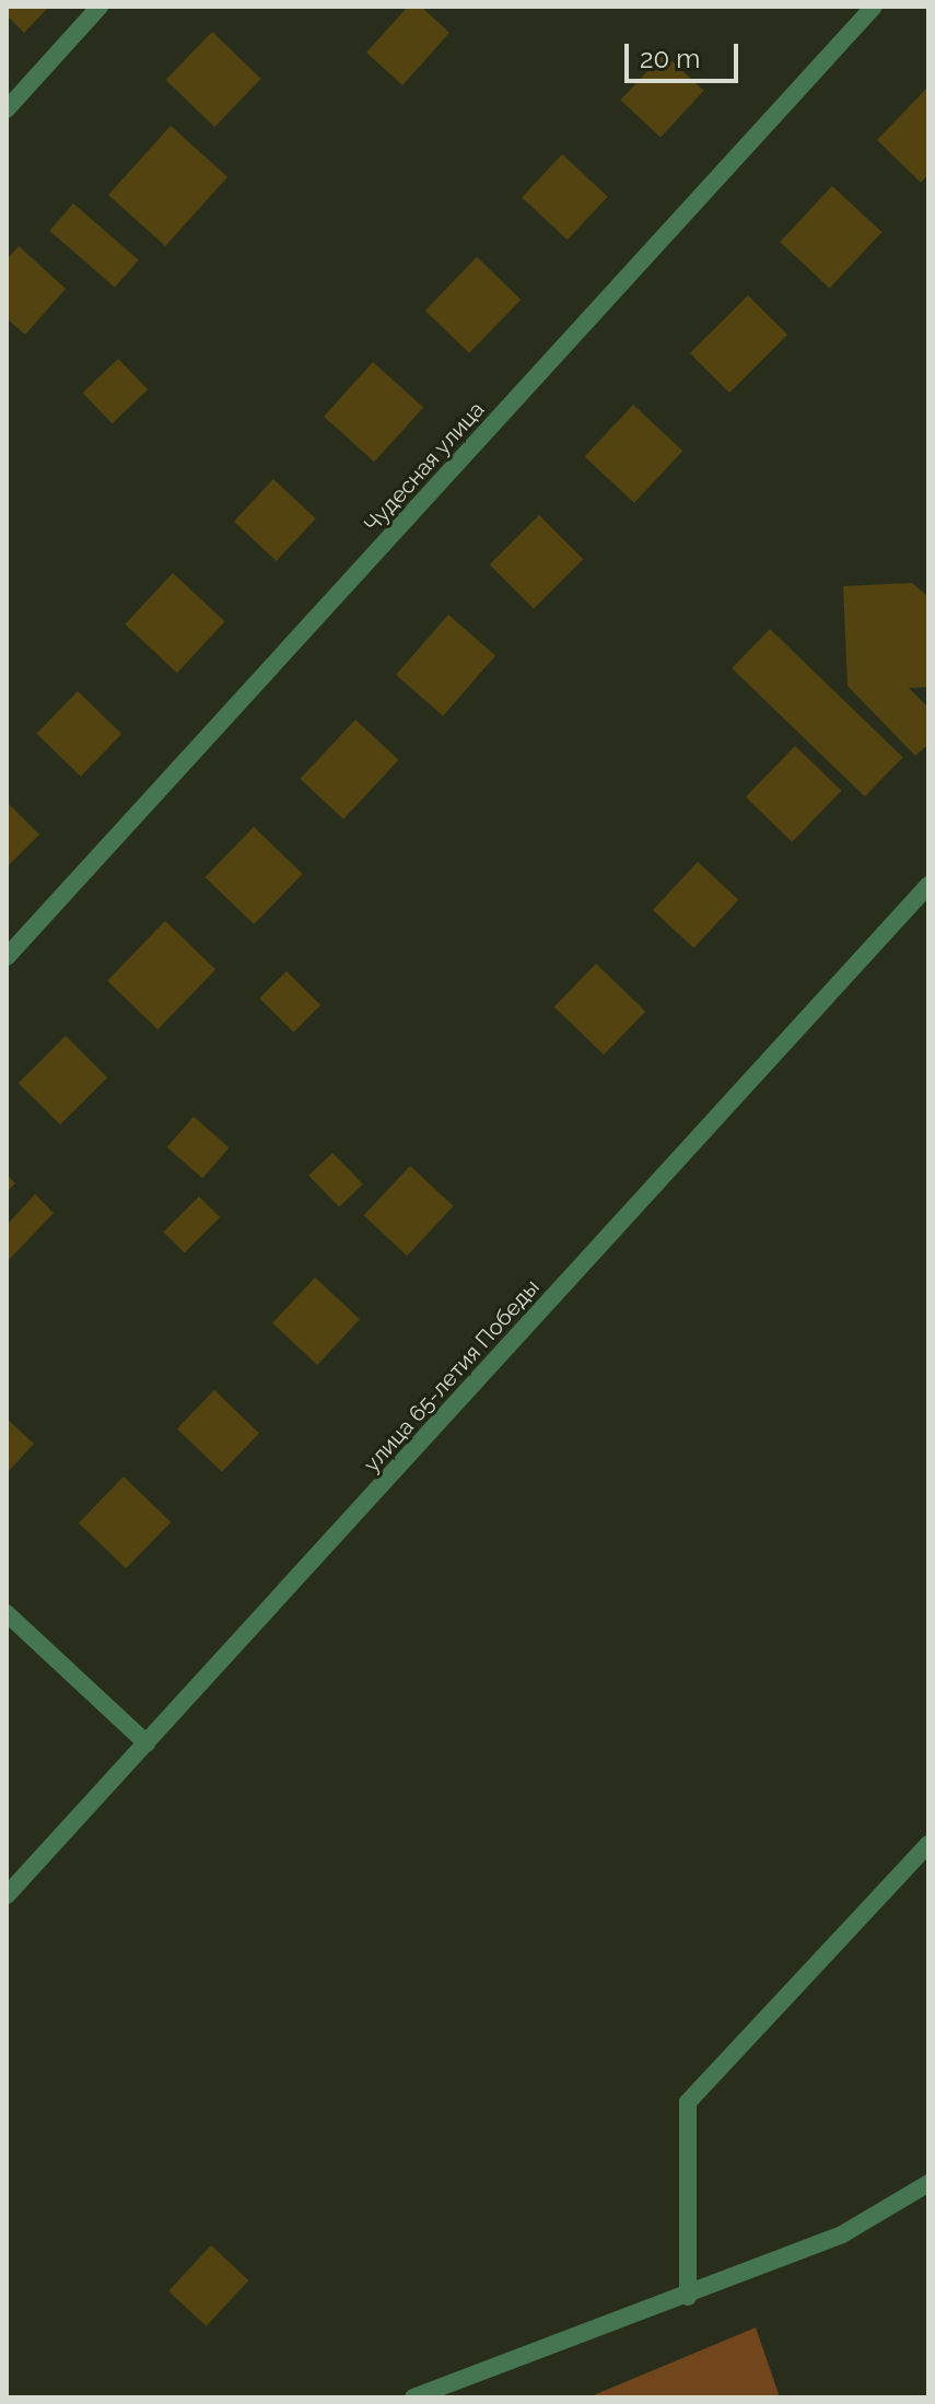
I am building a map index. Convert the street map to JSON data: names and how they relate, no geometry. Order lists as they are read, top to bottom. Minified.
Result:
{"streets":{"street":["Чудесная улица","улица 65-летия Победы"]},"scale_bar":"20 m"}
